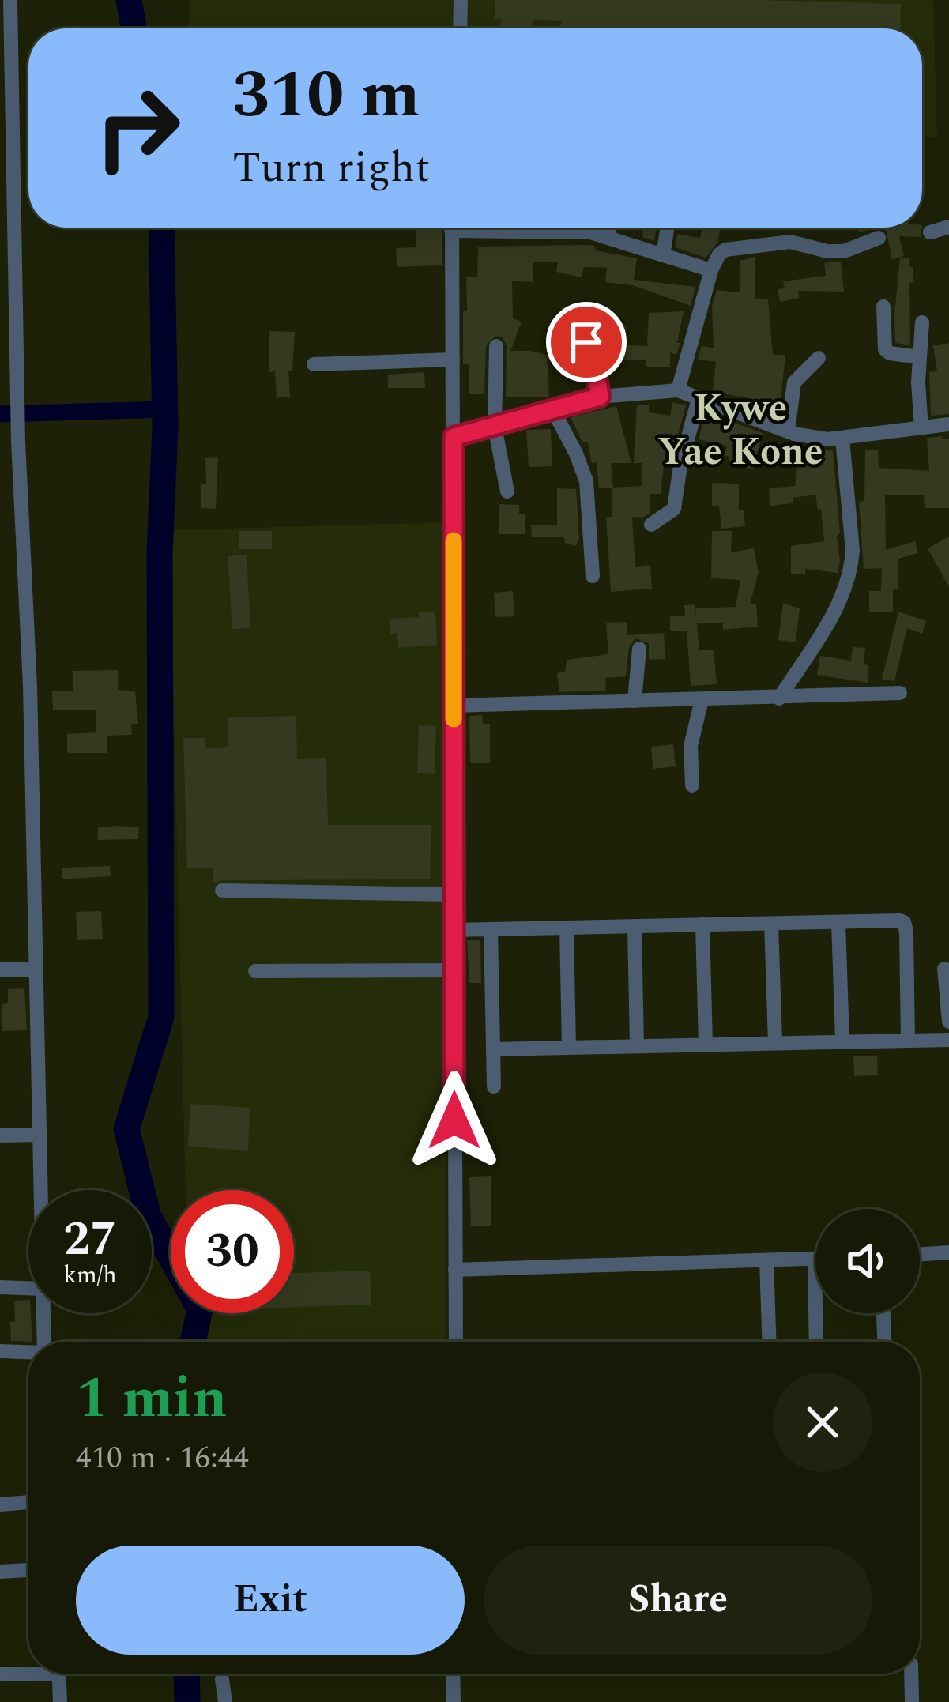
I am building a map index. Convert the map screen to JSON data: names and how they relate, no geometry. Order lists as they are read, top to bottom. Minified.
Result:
{"districts":["Kywe Yae Kone"],"page":{"turn":["310 m","Turn right"],"speed":"27 km/h","limit":"30","heading":["1 min","410 m · 16:44"],"buttons":["Exit","Share"]}}
